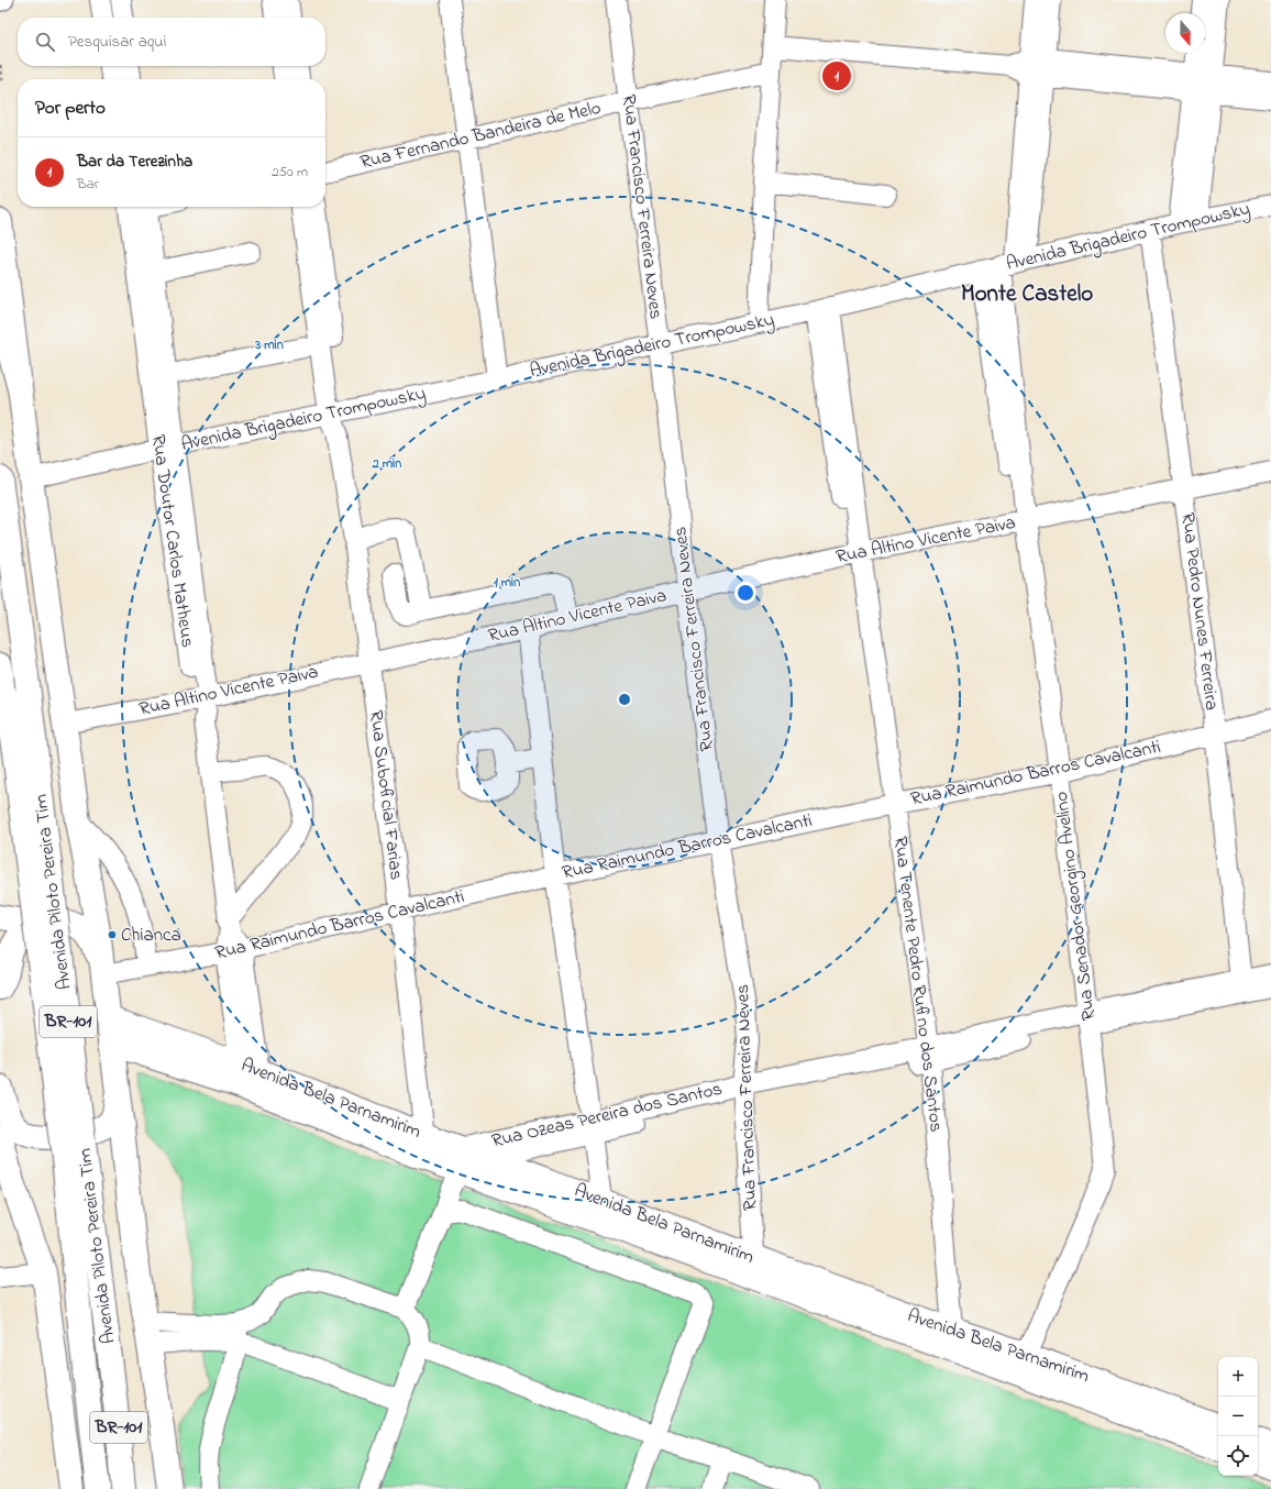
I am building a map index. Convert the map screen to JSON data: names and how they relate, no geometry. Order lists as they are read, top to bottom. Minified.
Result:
{"streets":{"main road":["Avenida Piloto Pereira Tim","BR-101","Avenida Bela Parnamirim"],"street":["Rua Fernando Bandeira de Melo","Rua Francisco Ferreira Neves","Avenida Brigadeiro Trompowsky","Rua Altino Vicente Paiva","Rua Doutor Carlos Matheus","Rua Pedro Nunes Ferreira","Rua Raimundo Barros Cavalcanti","Rua Suboficial Farias","Rua Senador Georgino Avelino","Rua Tenente Pedro Rufino dos Santos","Rua Ozeas Pereira dos Santos"]},"crossings":[["Rua Fernando Bandeira de Melo","Rua Francisco Ferreira Neves"],["Rua Francisco Ferreira Neves","Avenida Brigadeiro Trompowsky"],["Rua Francisco Ferreira Neves","Rua Altino Vicente Paiva"],["Rua Francisco Ferreira Neves","Rua Raimundo Barros Cavalcanti"],["Rua Francisco Ferreira Neves","Avenida Bela Parnamirim"],["Rua Francisco Ferreira Neves","Rua Ozeas Pereira dos Santos"],["Avenida Brigadeiro Trompowsky","Rua Doutor Carlos Matheus"],["Avenida Brigadeiro Trompowsky","Rua Pedro Nunes Ferreira"],["Avenida Brigadeiro Trompowsky","Rua Suboficial Farias"],["Avenida Brigadeiro Trompowsky","Rua Senador Georgino Avelino"],["Avenida Brigadeiro Trompowsky","Rua Tenente Pedro Rufino dos Santos"],["Rua Altino Vicente Paiva","Rua Doutor Carlos Matheus"],["Rua Altino Vicente Paiva","Rua Pedro Nunes Ferreira"],["Rua Altino Vicente Paiva","Rua Suboficial Farias"],["Rua Altino Vicente Paiva","Rua Senador Georgino Avelino"],["Rua Altino Vicente Paiva","Rua Tenente Pedro Rufino dos Santos"],["Rua Doutor Carlos Matheus","Rua Raimundo Barros Cavalcanti"],["Rua Doutor Carlos Matheus","Avenida Bela Parnamirim"],["Rua Pedro Nunes Ferreira","Rua Raimundo Barros Cavalcanti"],["Rua Pedro Nunes Ferreira","Rua Ozeas Pereira dos Santos"],["Rua Raimundo Barros Cavalcanti","Rua Suboficial Farias"],["Rua Raimundo Barros Cavalcanti","Rua Senador Georgino Avelino"],["Rua Raimundo Barros Cavalcanti","Rua Tenente Pedro Rufino dos Santos"],["Rua Suboficial Farias","Avenida Bela Parnamirim"],["Rua Senador Georgino Avelino","Avenida Bela Parnamirim"],["Rua Senador Georgino Avelino","Rua Ozeas Pereira dos Santos"],["Rua Tenente Pedro Rufino dos Santos","Avenida Bela Parnamirim"],["Rua Tenente Pedro Rufino dos Santos","Rua Ozeas Pereira dos Santos"],["Avenida Bela Parnamirim","Rua Ozeas Pereira dos Santos"]],"districts":["Monte Castelo"],"places":["Chianca"],"north":"bottom","page":{"search":"Pesquisar aqui","pins":"1","heading":"Por perto","list":[{"mark":"1","name":"Bar da Terezinha","note":"Bar","value":"250 m"}],"map_buttons":["+","−"]},"rings":["3 min","2 min","1 min"]}
